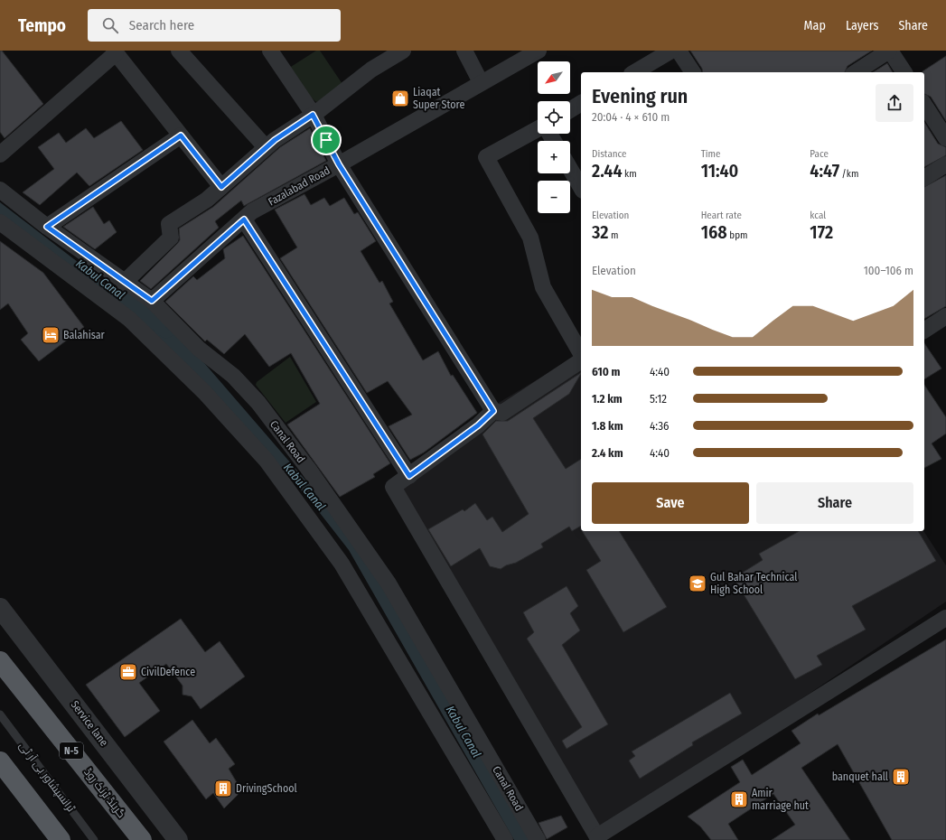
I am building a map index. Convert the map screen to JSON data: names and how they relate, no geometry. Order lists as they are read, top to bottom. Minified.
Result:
{"streets":{"highway":["N-5","گرینڈ ٹرنک روڈ"],"street":["Fazalabad Road","Canal Road","Service lane"],"lane":["ٹرانسپشاور بی آر ٹی"]},"crossings":[["Fazalabad Road","Canal Road"]],"water":["Kabul Canal"],"places":{"shop":["Liaqat Super Store"],"hotel":["Balahisar"],"school or university":["Gul Bahar Technical High School"],"office":["CivilDefence"],"building":["banquet hall","DrivingSchool","Amir marriage hut"]},"north":"bottom left","page":{"header":"Tempo","search":"Search here","nav":["Map","Layers","Share"],"map_buttons":["+","−"],"heading":["Evening run","20:04 · 4 × 610 m"],"stats":[["Distance","2.44 km"],["Time","11:40"],["Pace","4:47 /km"],["Elevation","32 m"],["Heart rate","168 bpm"],["kcal","172"]],"chart":["Elevation","100–106 m"],"list":[{"name":"610 m","note":"4:40"},{"name":"1.2 km","note":"5:12"},{"name":"1.8 km","note":"4:36"},{"name":"2.4 km","note":"4:40"}],"buttons":["Save","Share"]}}
